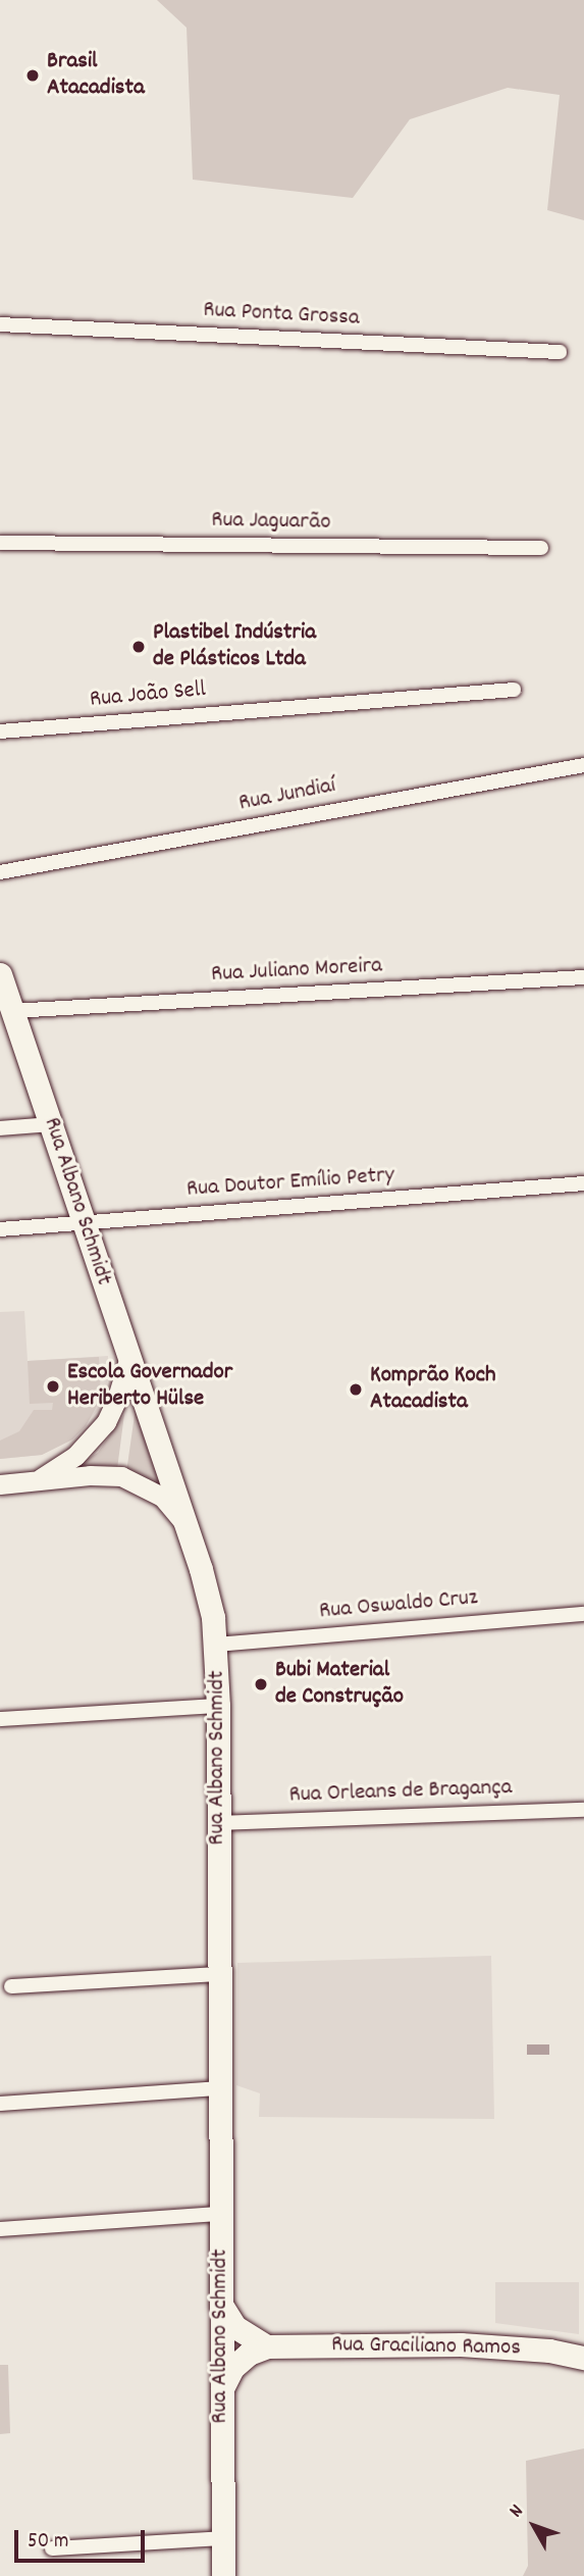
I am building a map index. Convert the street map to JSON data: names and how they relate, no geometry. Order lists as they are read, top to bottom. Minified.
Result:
{"streets":{"main road":["Rua Albano Schmidt","Rua Graciliano Ramos"],"street":["Rua Ponta Grossa","Rua Jaguarão","Rua João Sell","Rua Jundiaí","Rua Juliano Moreira","Rua Doutor Emílio Petry","Rua Oswaldo Cruz","Rua Orleans de Bragança"]},"crossings":[["Rua Juliano Moreira","Rua Albano Schmidt"],["Rua Doutor Emílio Petry","Rua Albano Schmidt"],["Rua Albano Schmidt","Rua Oswaldo Cruz"],["Rua Albano Schmidt","Rua Orleans de Bragança"],["Rua Albano Schmidt","Rua Graciliano Ramos"]],"places":["Brasil Atacadista","Plastibel Indústria de Plásticos Ltda","Escola Governador Heriberto Hülse","Komprão Koch Atacadista","Bubi Material de Construção"],"scale_bar":"50 m","north":"top left"}
